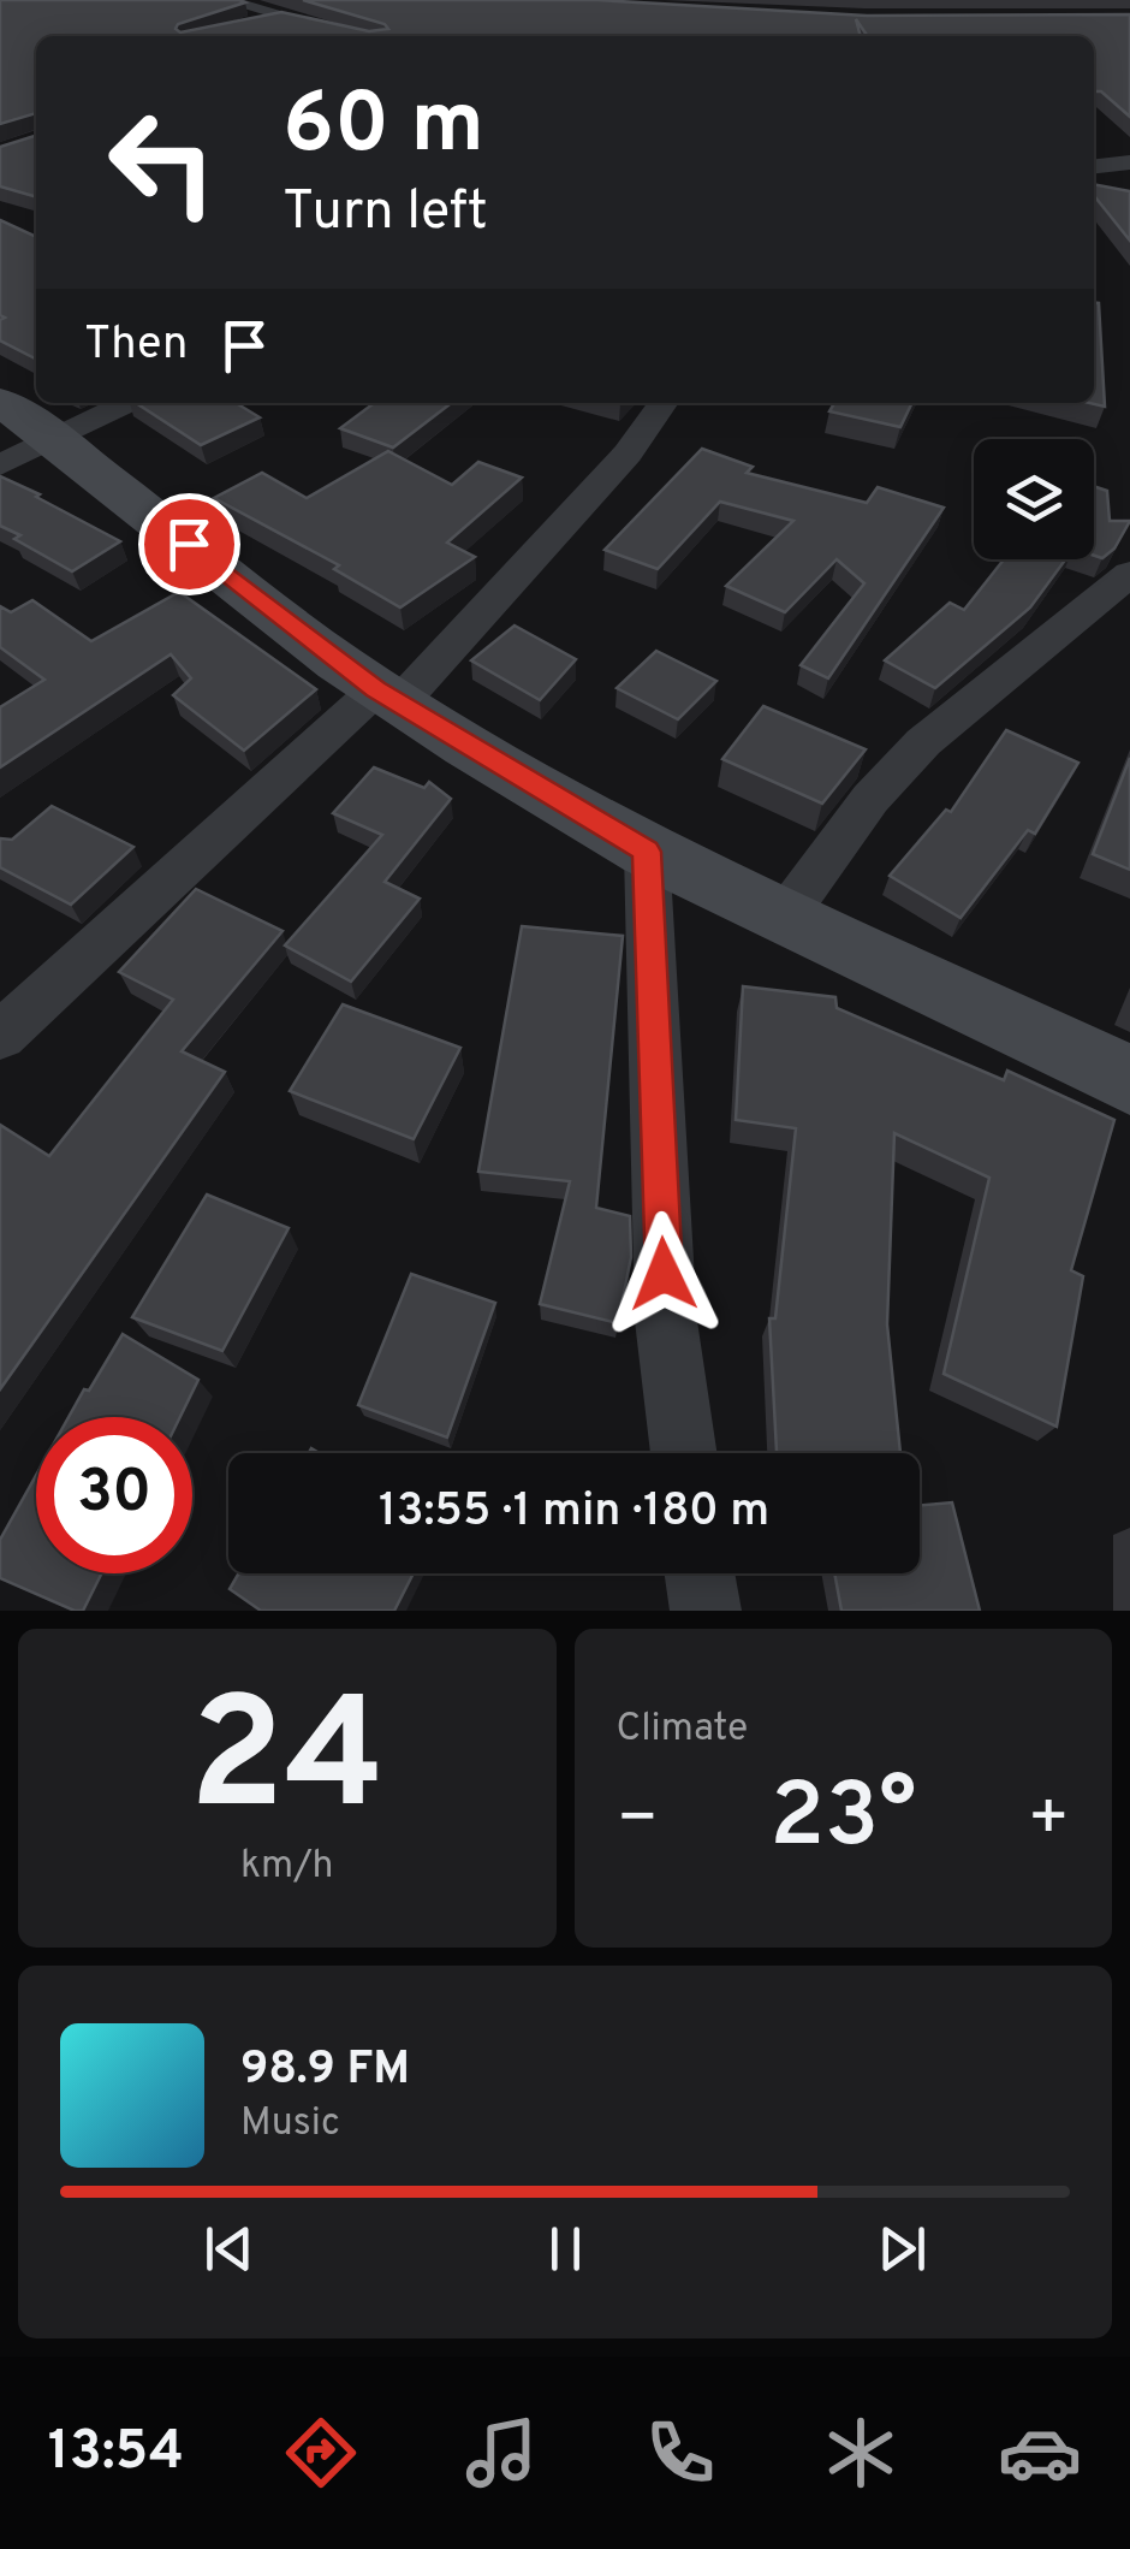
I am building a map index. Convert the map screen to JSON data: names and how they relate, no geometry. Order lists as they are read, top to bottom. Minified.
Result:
{"page":{"turn":["60 m","Turn left"],"then":"Then","limit":"30","trip":"13:55 · 1 min · 180 m","tile":[["24","km/h"],"Climate"],"heat":["−","23°","+"],"song":["98.9 FM","Music"],"tabs":"13:54"}}
